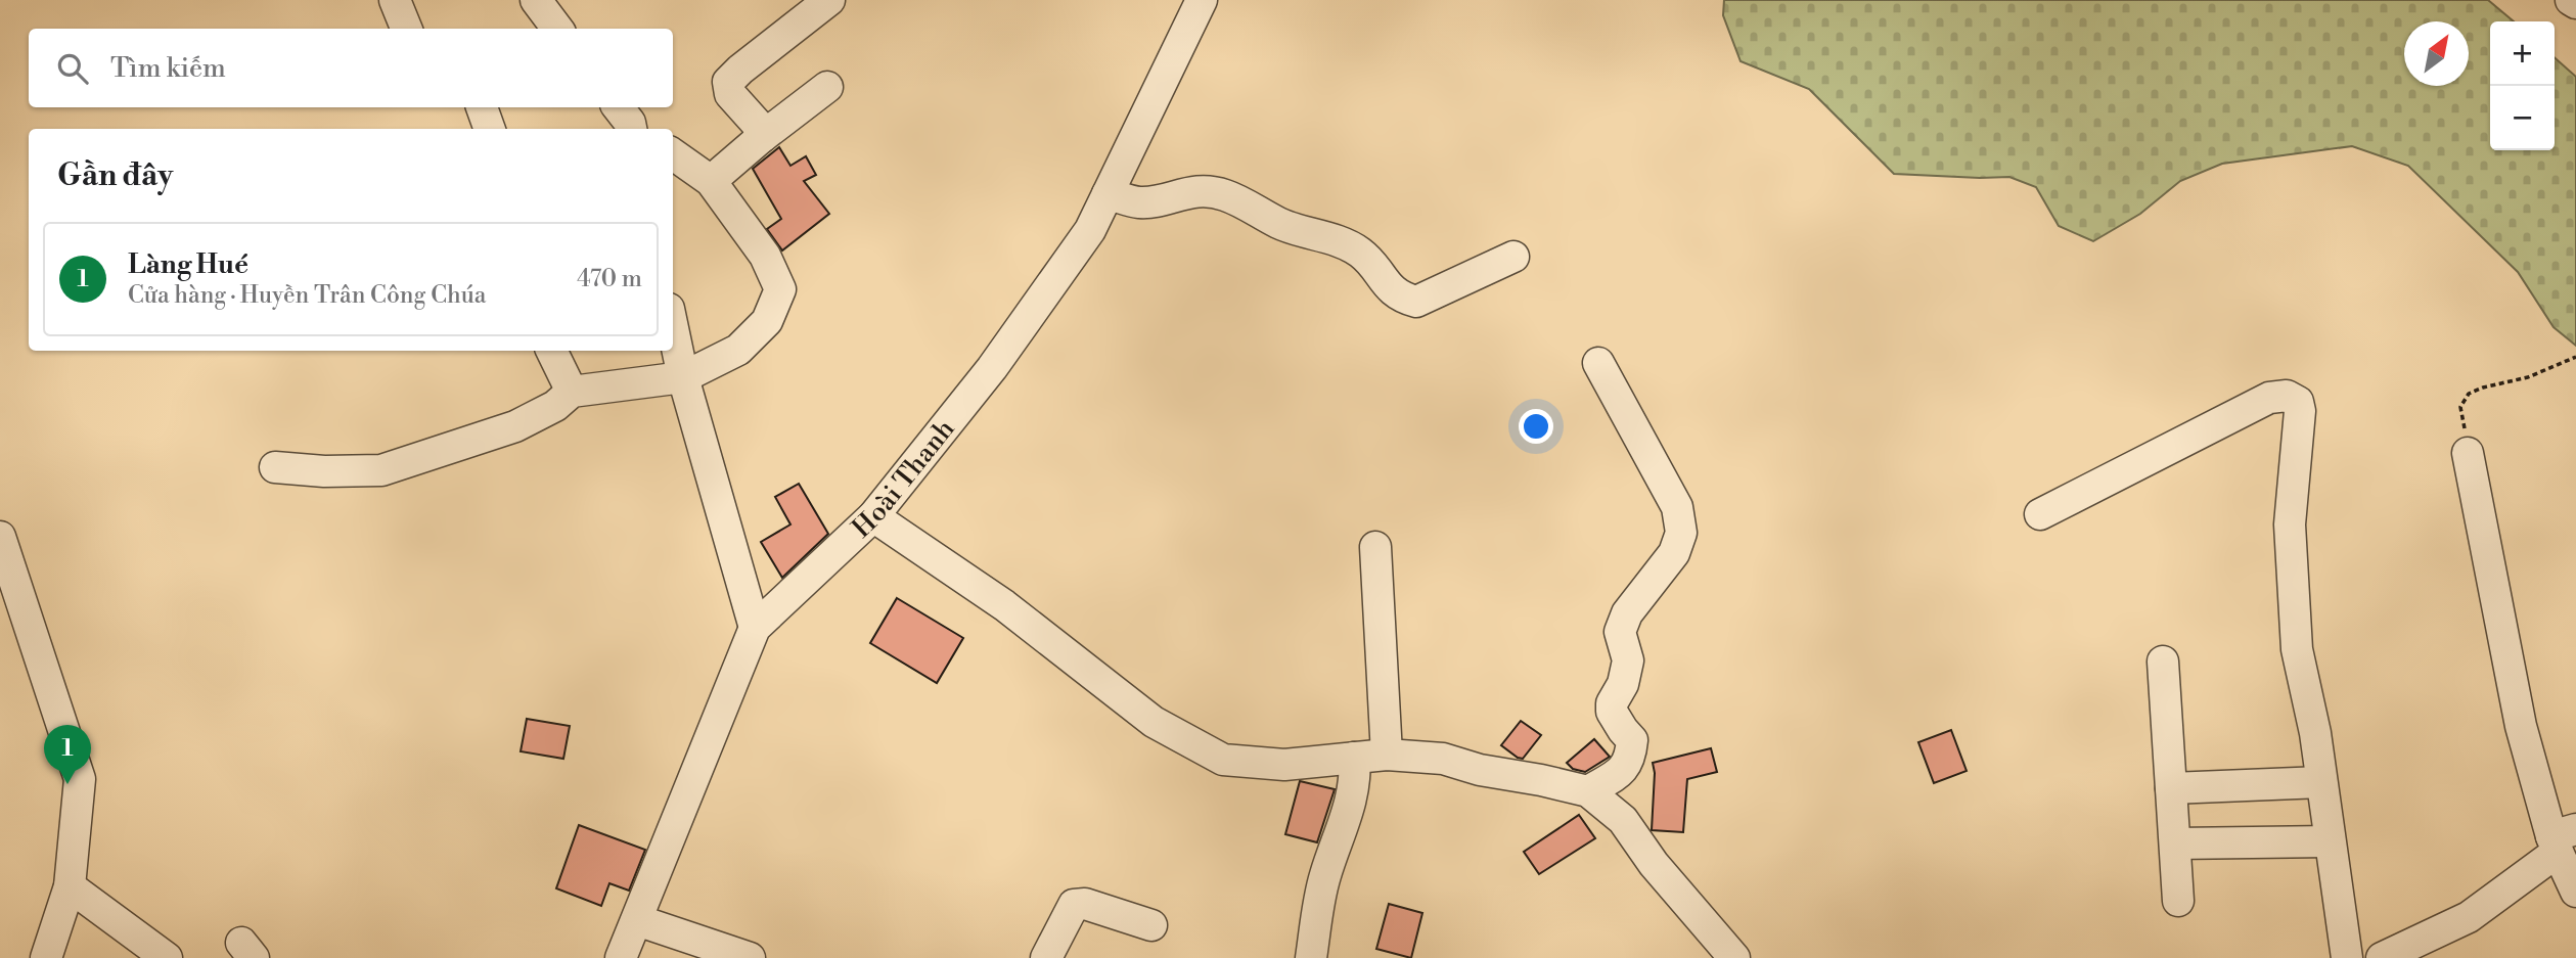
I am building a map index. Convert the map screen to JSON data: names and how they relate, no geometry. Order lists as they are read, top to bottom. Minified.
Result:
{"streets":{"street":["Hoài Thanh"]},"north":"top right","page":{"map_buttons":["+","−"],"search":"Tìm kiếm","heading":"Gần đây","list":[{"mark":"1","name":"Làng Hué","note":"Cửa hàng · Huyền Trân Công Chúa","value":"470 m"}],"pins":"1"}}
